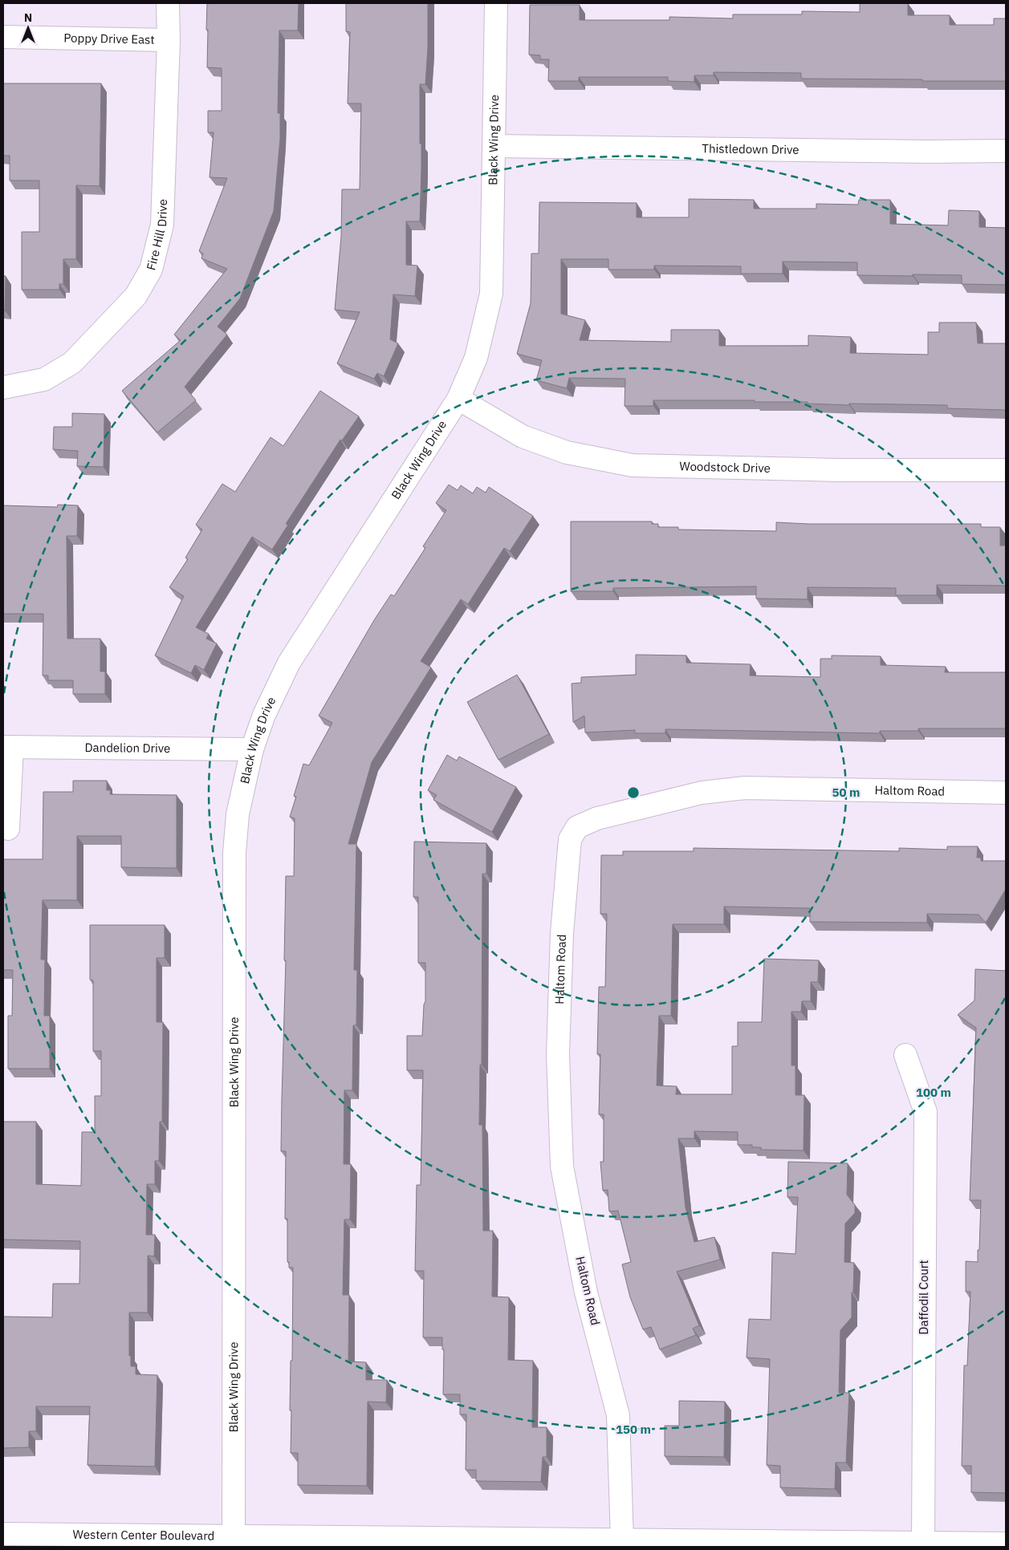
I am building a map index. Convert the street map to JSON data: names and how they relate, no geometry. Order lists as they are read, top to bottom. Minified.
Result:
{"streets":{"street":["Poppy Drive East","Black Wing Drive","Thistledown Drive","Fire Hill Drive","Woodstock Drive","Dandelion Drive","Haltom Road","Daffodil Court","Western Center Boulevard"]},"crossings":[["Poppy Drive East","Fire Hill Drive"],["Black Wing Drive","Thistledown Drive"],["Black Wing Drive","Woodstock Drive"],["Black Wing Drive","Dandelion Drive"],["Black Wing Drive","Western Center Boulevard"],["Haltom Road","Western Center Boulevard"],["Daffodil Court","Western Center Boulevard"]],"north":"top","rings":["50 m","100 m","150 m"]}
